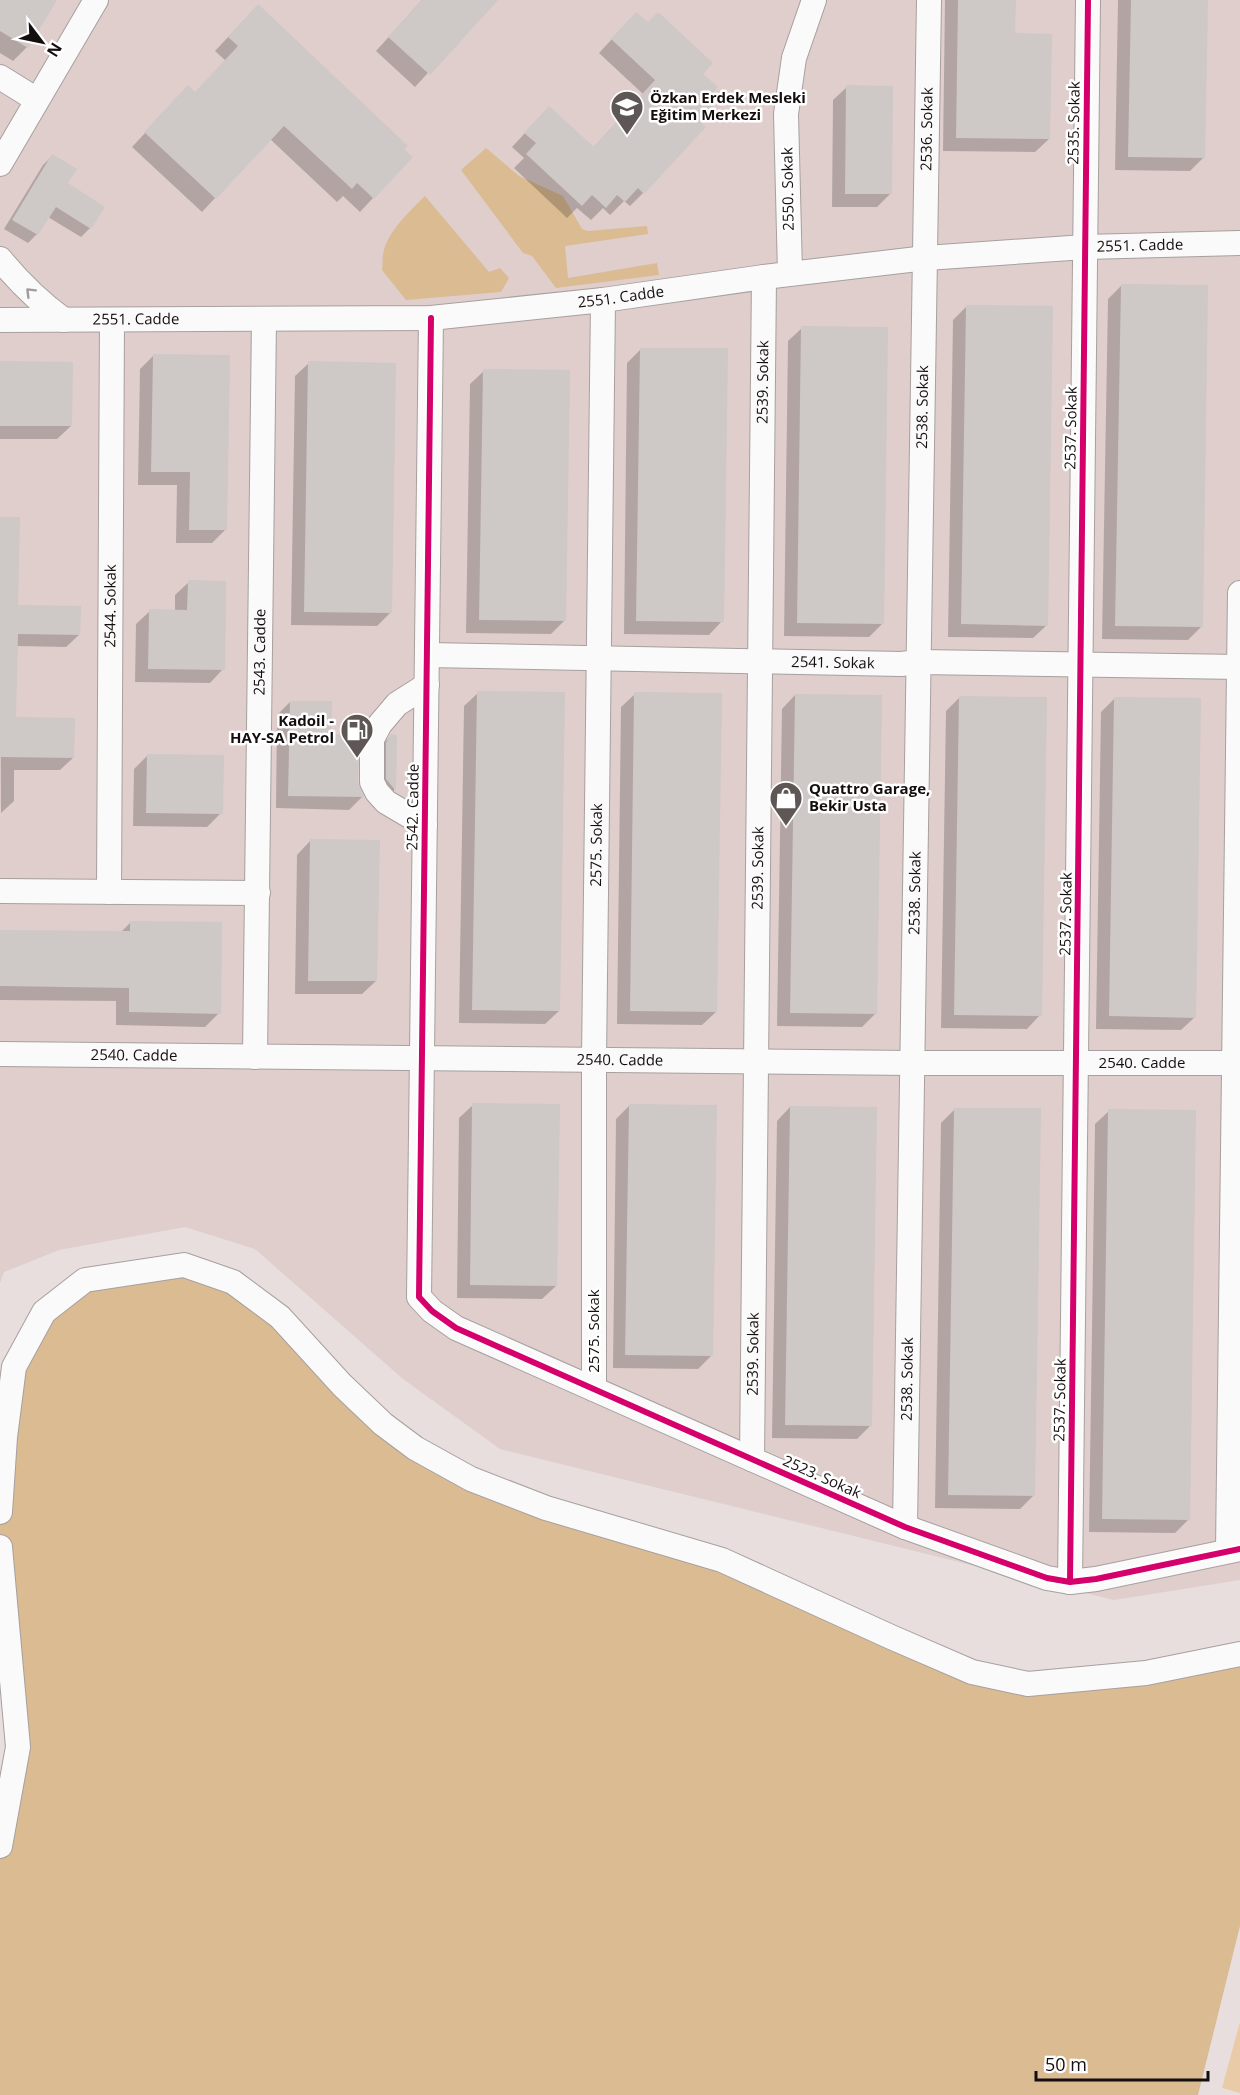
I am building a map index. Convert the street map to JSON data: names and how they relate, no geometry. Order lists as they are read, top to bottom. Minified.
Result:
{"streets":{"street":["2535. Sokak","2536. Sokak","2550. Sokak","2551. Cadde","2539. Sokak","2538. Sokak","2537. Sokak","2544. Sokak","2543. Cadde","2541. Sokak","2542. Cadde","2575. Sokak","2540. Cadde","2523. Sokak"]},"crossings":[["2535. Sokak","2551. Cadde"],["2535. Sokak","2537. Sokak"],["2536. Sokak","2551. Cadde"],["2536. Sokak","2538. Sokak"],["2550. Sokak","2551. Cadde"],["2551. Cadde","2539. Sokak"],["2551. Cadde","2538. Sokak"],["2551. Cadde","2537. Sokak"],["2551. Cadde","2544. Sokak"],["2551. Cadde","2543. Cadde"],["2551. Cadde","2542. Cadde"],["2551. Cadde","2575. Sokak"],["2539. Sokak","2541. Sokak"],["2539. Sokak","2540. Cadde"],["2539. Sokak","2523. Sokak"],["2538. Sokak","2541. Sokak"],["2538. Sokak","2540. Cadde"],["2538. Sokak","2523. Sokak"],["2537. Sokak","2541. Sokak"],["2537. Sokak","2540. Cadde"],["2537. Sokak","2523. Sokak"],["2543. Cadde","2540. Cadde"],["2541. Sokak","2542. Cadde"],["2541. Sokak","2575. Sokak"],["2542. Cadde","2540. Cadde"],["2542. Cadde","2523. Sokak"],["2575. Sokak","2540. Cadde"],["2575. Sokak","2523. Sokak"]],"places":{"school or university":["Özkan Erdek Mesleki Eğitim Merkezi"],"fuel station":["Kadoil - HAY-SA Petrol"],"shop":["Quattro Garage, Bekir Usta"]},"scale_bar":"50 m","north":"bottom right"}
